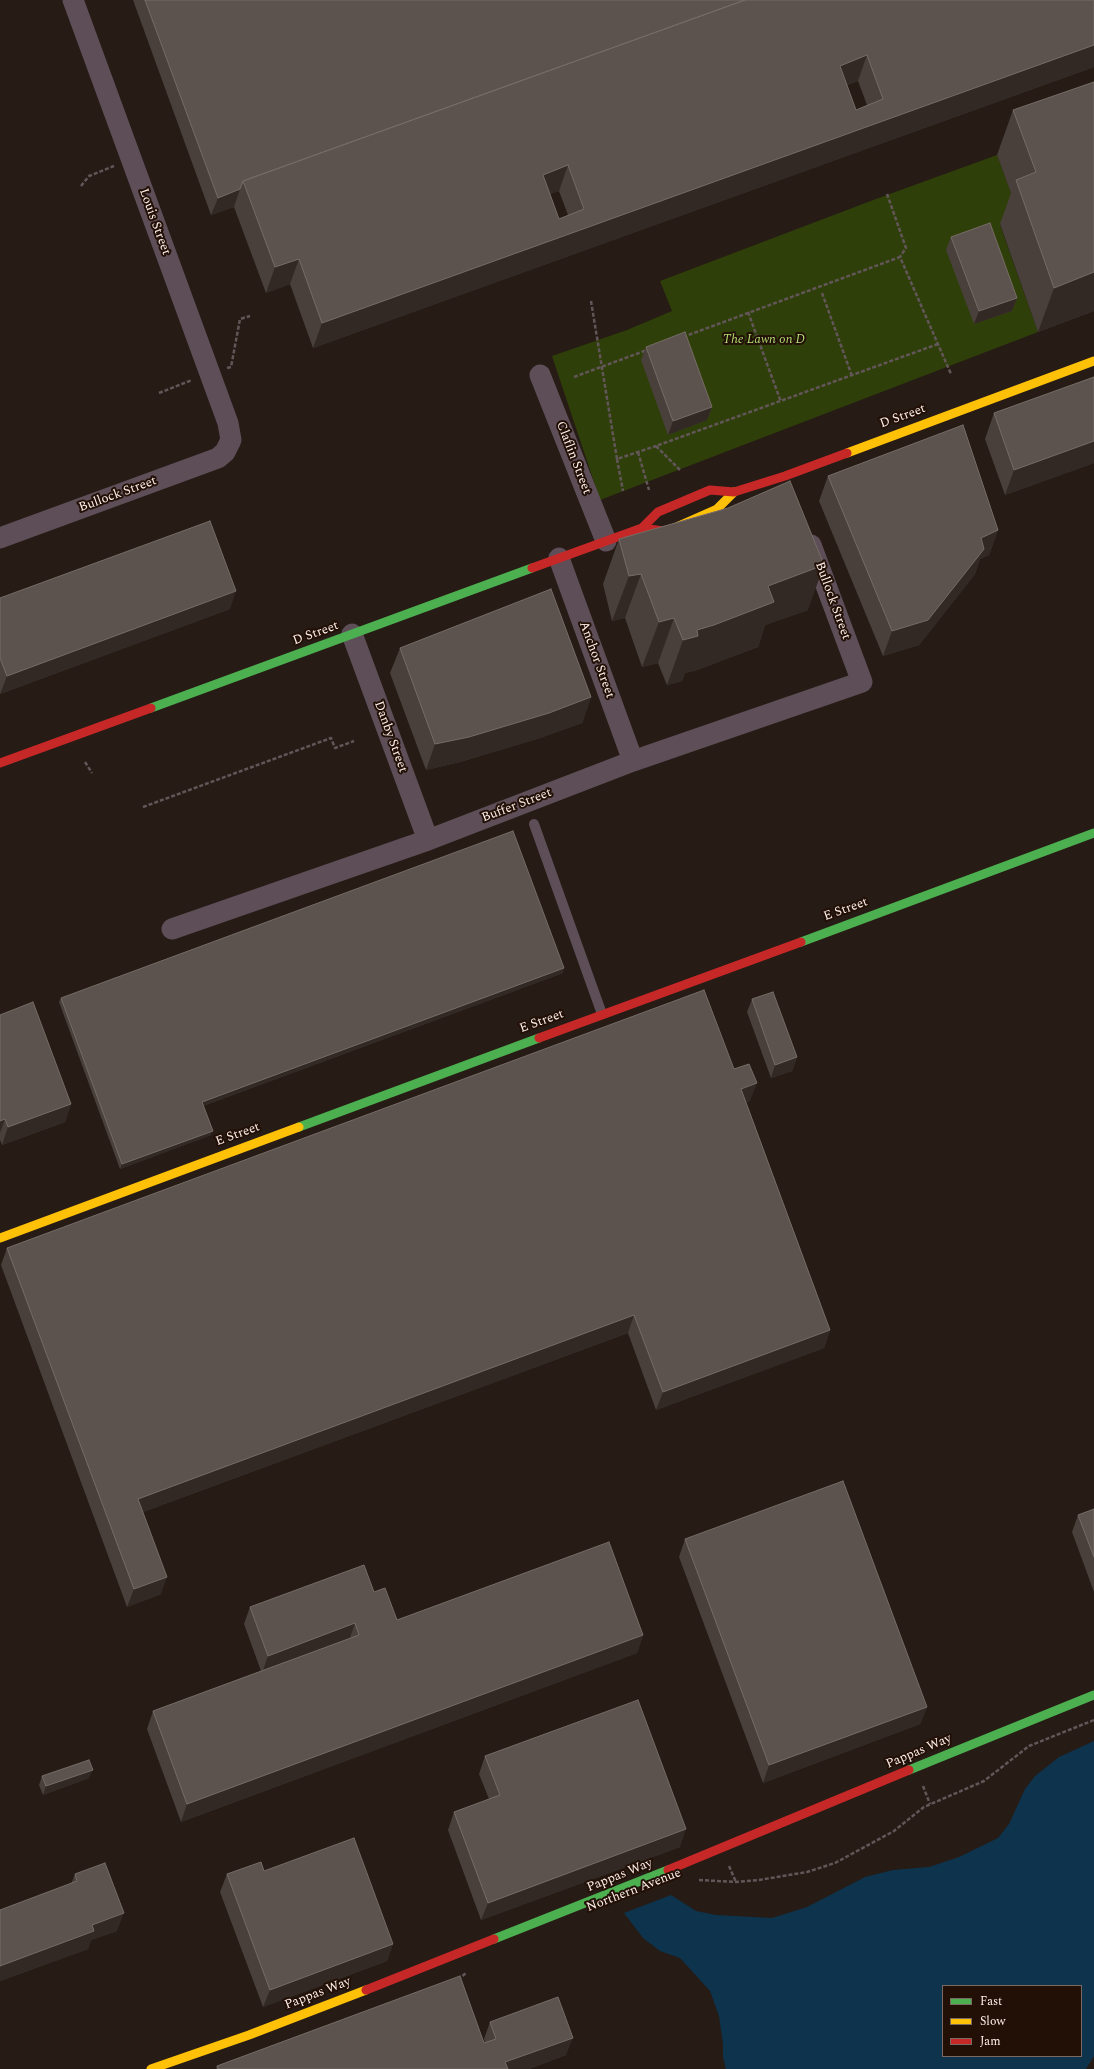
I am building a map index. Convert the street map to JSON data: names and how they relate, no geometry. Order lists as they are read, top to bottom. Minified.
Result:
{"streets":{"street":["Louis Street","D Street","Claflin Street","Bullock Street","Anchor Street","Danby Street","Buffer Street","E Street","Pappas Way"],"path":["Northern Avenue"]},"crossings":[["Louis Street","Bullock Street"],["D Street","Claflin Street"],["D Street","Anchor Street"],["D Street","Danby Street"],["Bullock Street","Buffer Street"],["Anchor Street","Buffer Street"],["Danby Street","Buffer Street"]],"parks":["The Lawn on D"],"legend":["Fast","Slow","Jam"]}
